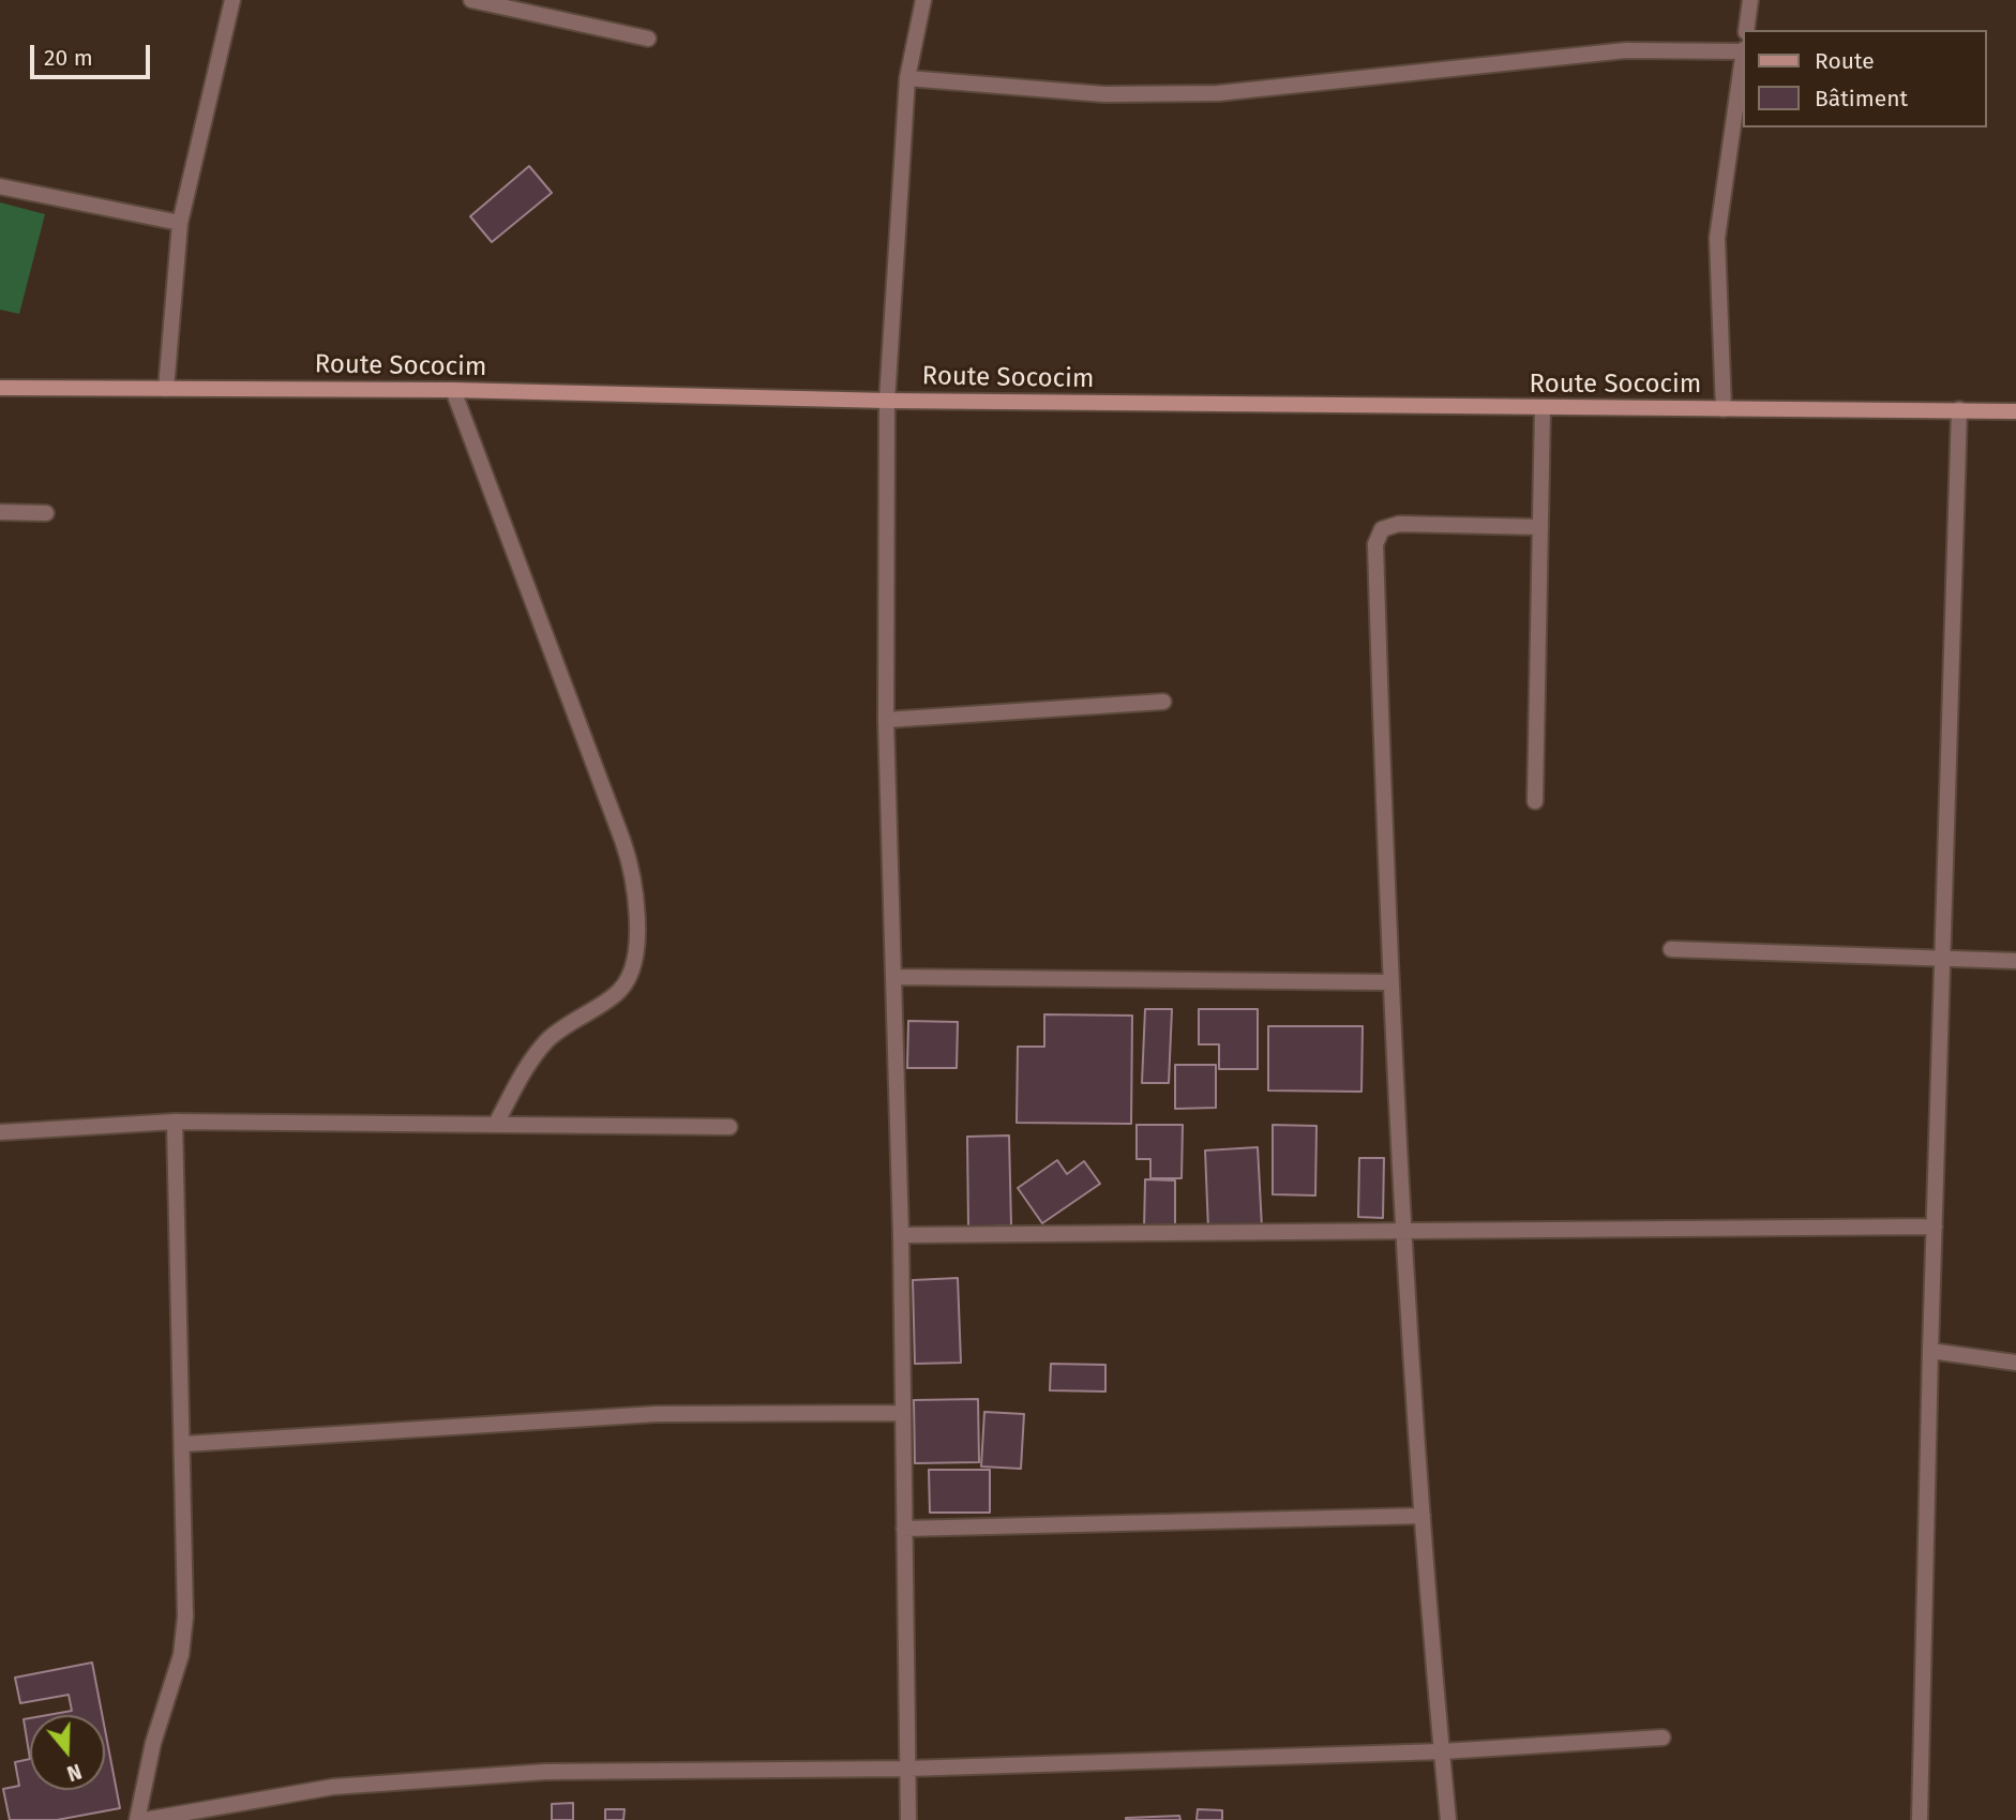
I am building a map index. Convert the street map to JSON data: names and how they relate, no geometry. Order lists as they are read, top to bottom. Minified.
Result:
{"streets":{"street":["Route Sococim"]},"legend":["Route","Bâtiment"],"scale_bar":"20 m","north":"bottom"}
